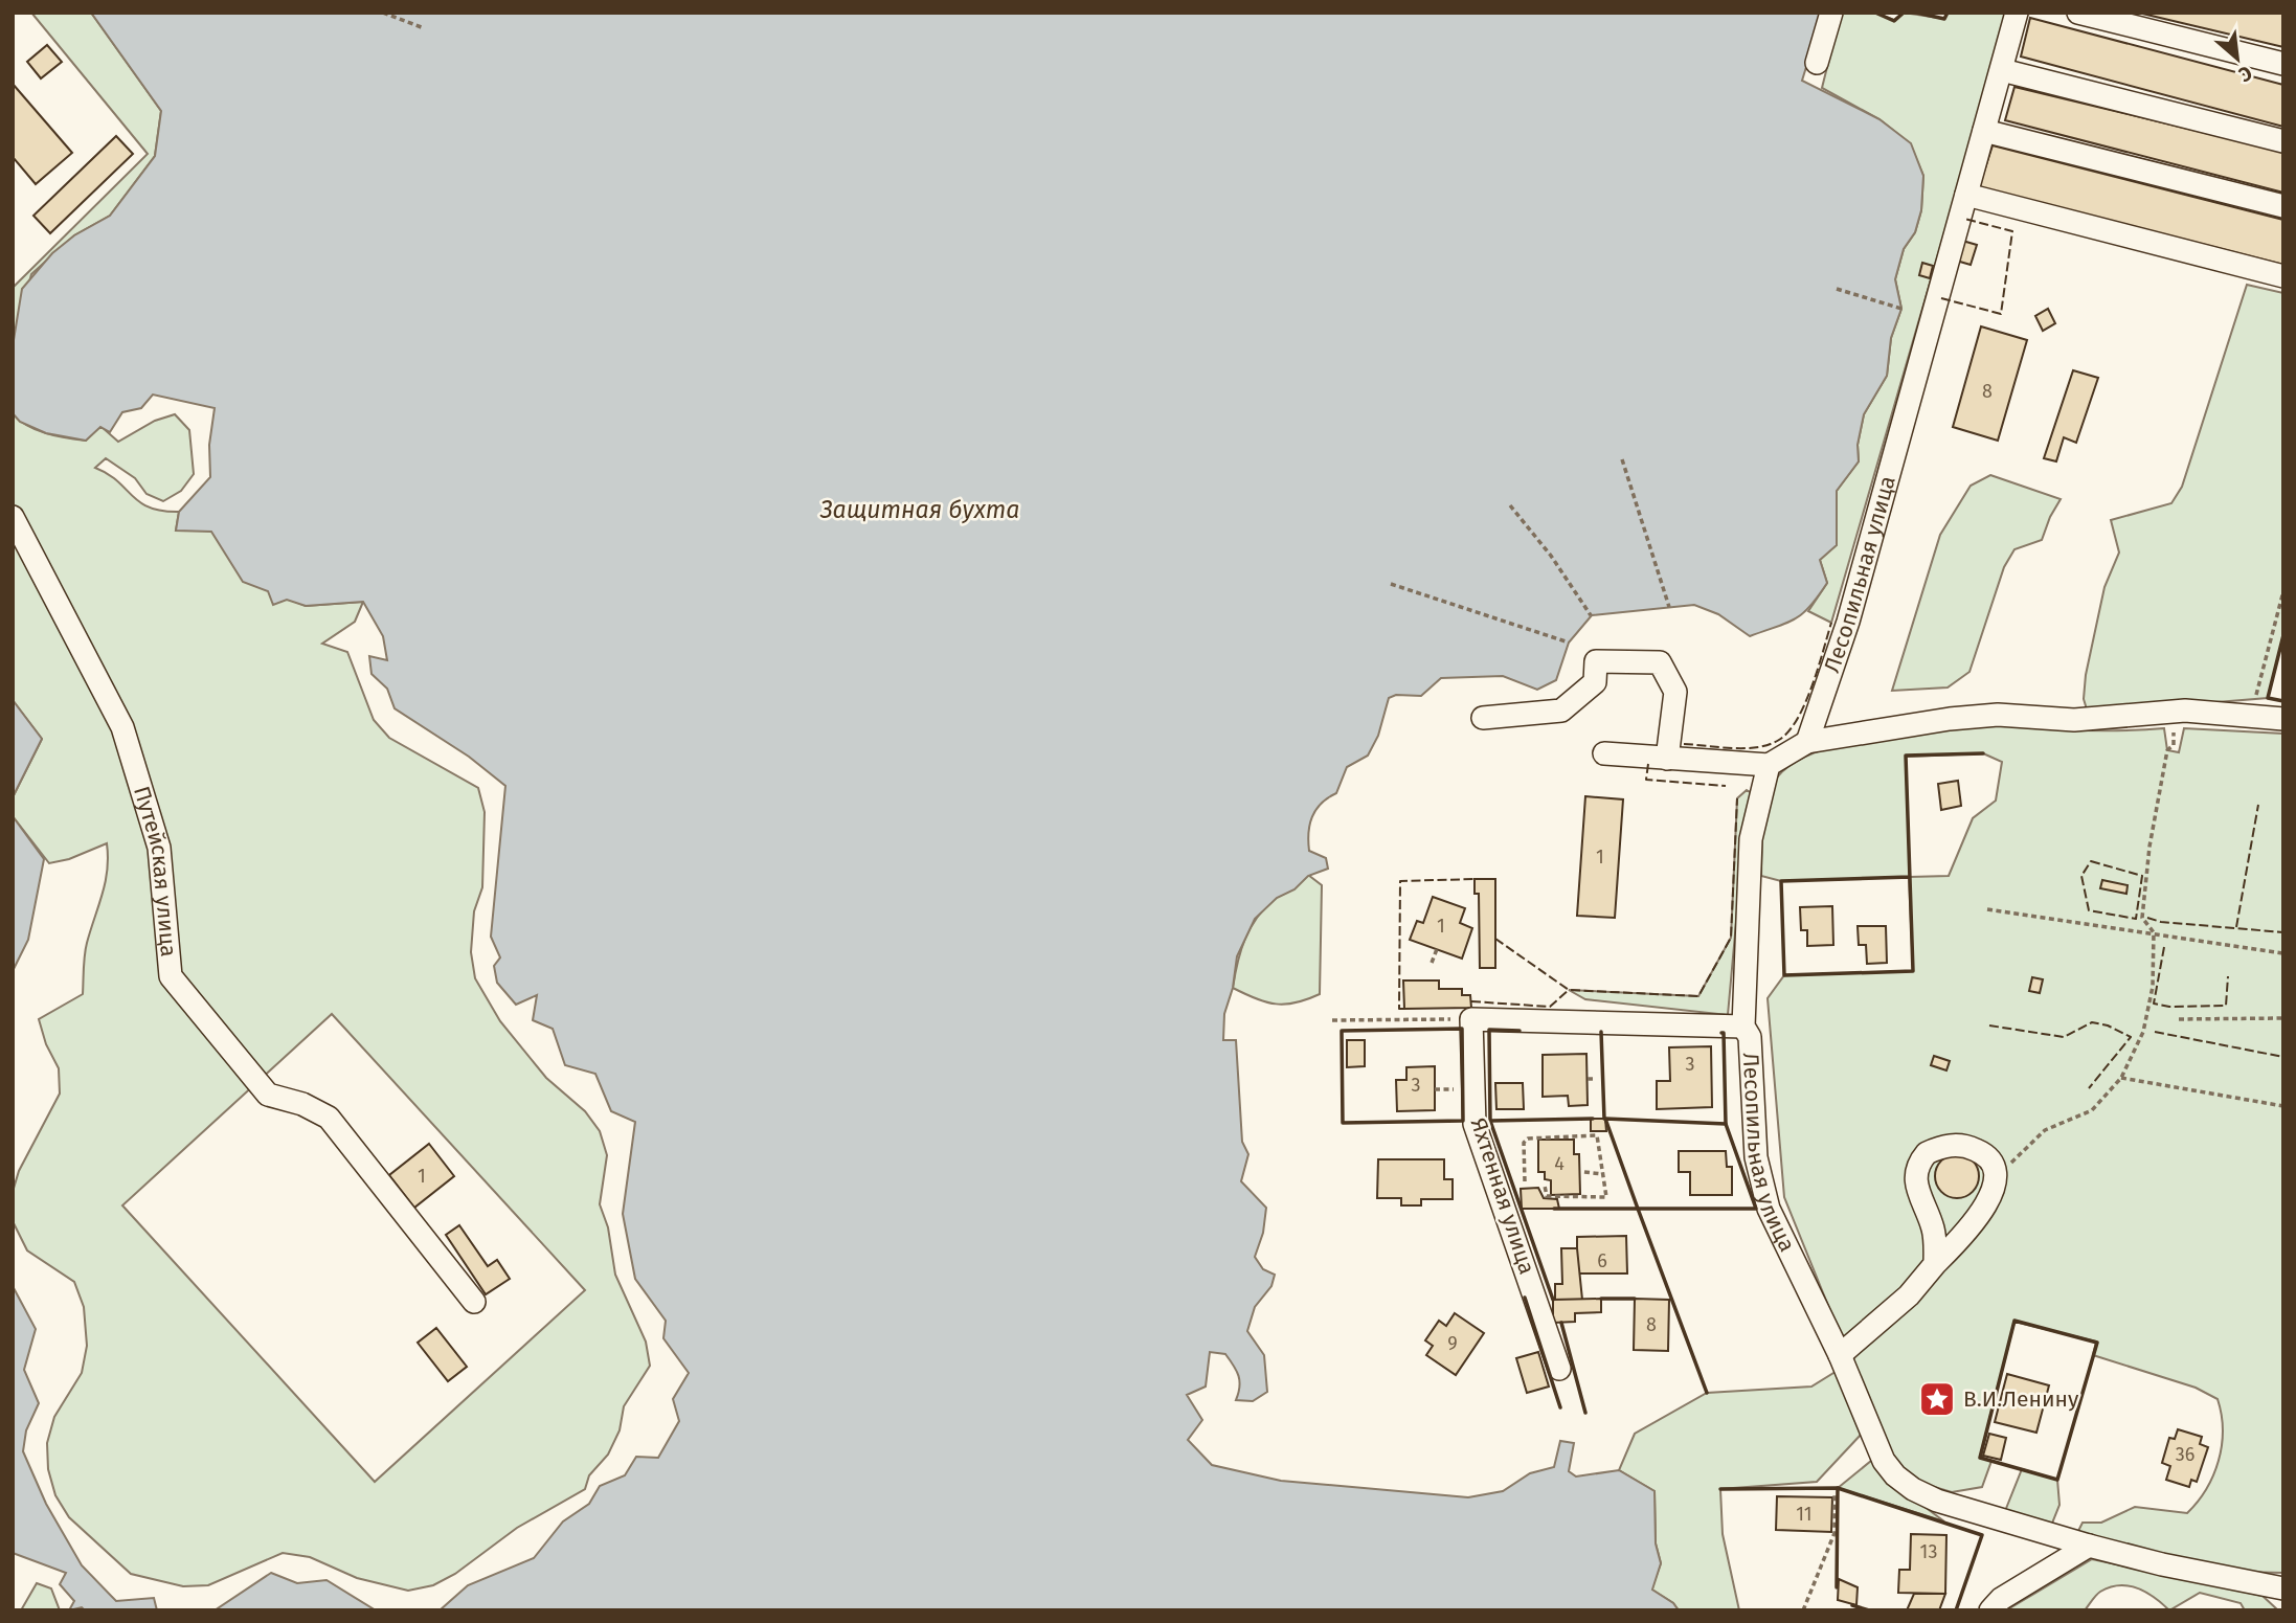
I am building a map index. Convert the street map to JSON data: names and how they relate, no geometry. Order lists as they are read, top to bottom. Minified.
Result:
{"streets":{"street":["Лесопильная улица","Путейская улица","Яхтенная улица"]},"water":["Защитная бухта"],"places":{"place":["В.И.Ленину"]},"house_numbers":["8","1","1","3","3","4","1","6","8","9","36","11","13"],"north":"bottom right"}
